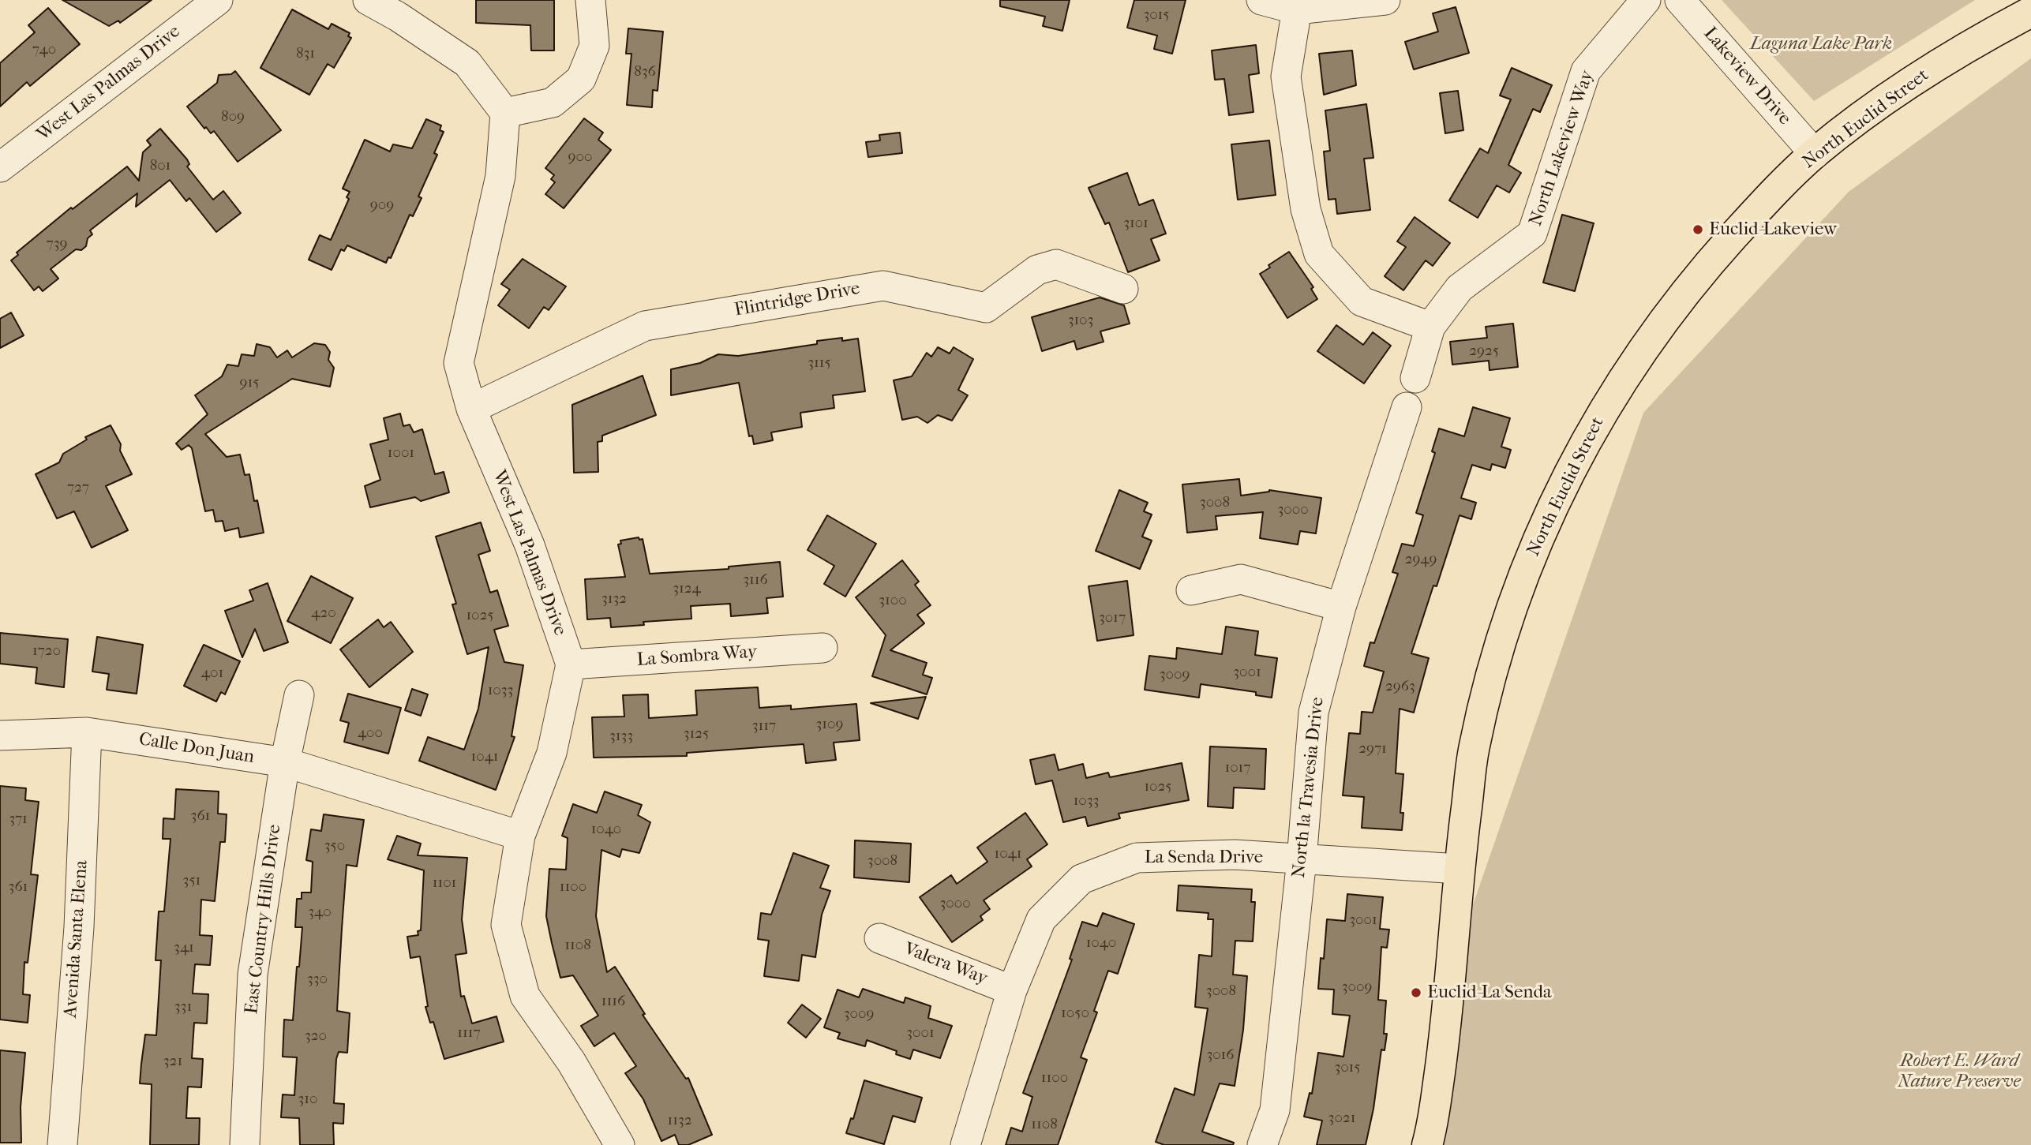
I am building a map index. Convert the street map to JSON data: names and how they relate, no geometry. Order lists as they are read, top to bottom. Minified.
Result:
{"streets":{"main road":["North Euclid Street"],"street":["Lakeview Drive","West Las Palmas Drive","North Lakeview Way","Flintridge Drive","La Sombra Way","Calle Don Juan","North la Travesia Drive","La Senda Drive","East Country Hills Drive","Avenida Santa Elena","Valera Way"]},"crossings":[["Lakeview Drive","North Euclid Street"],["West Las Palmas Drive","Flintridge Drive"],["West Las Palmas Drive","La Sombra Way"],["North Euclid Street","La Senda Drive"],["Calle Don Juan","East Country Hills Drive"],["Calle Don Juan","Avenida Santa Elena"],["North la Travesia Drive","La Senda Drive"],["La Senda Drive","Valera Way"]],"parks":["Laguna Lake Park","Robert E. Ward Nature Preserve"],"places":["Euclid-Lakeview","Euclid-La Senda"],"house_numbers":["3015","740","831","836","809","900","801","909","3101","739","3103","2925","3115","915","1001","727","3008","3000","2949","3116","3124","3132","3100","420","1025","3017","1720","3001","401","3009","2963","1033","3109","3117","400","3125","3133","2971","1041","1017","1025","1033","361","371","1040","350","1041","3008","351","1101","361","1100","3000","340","3001","1040","1108","341","330","3009","3008","1116","331","1050","3009","1117","3001","320","3016","321","3015","1100","310","3021","1132","1108"]}
